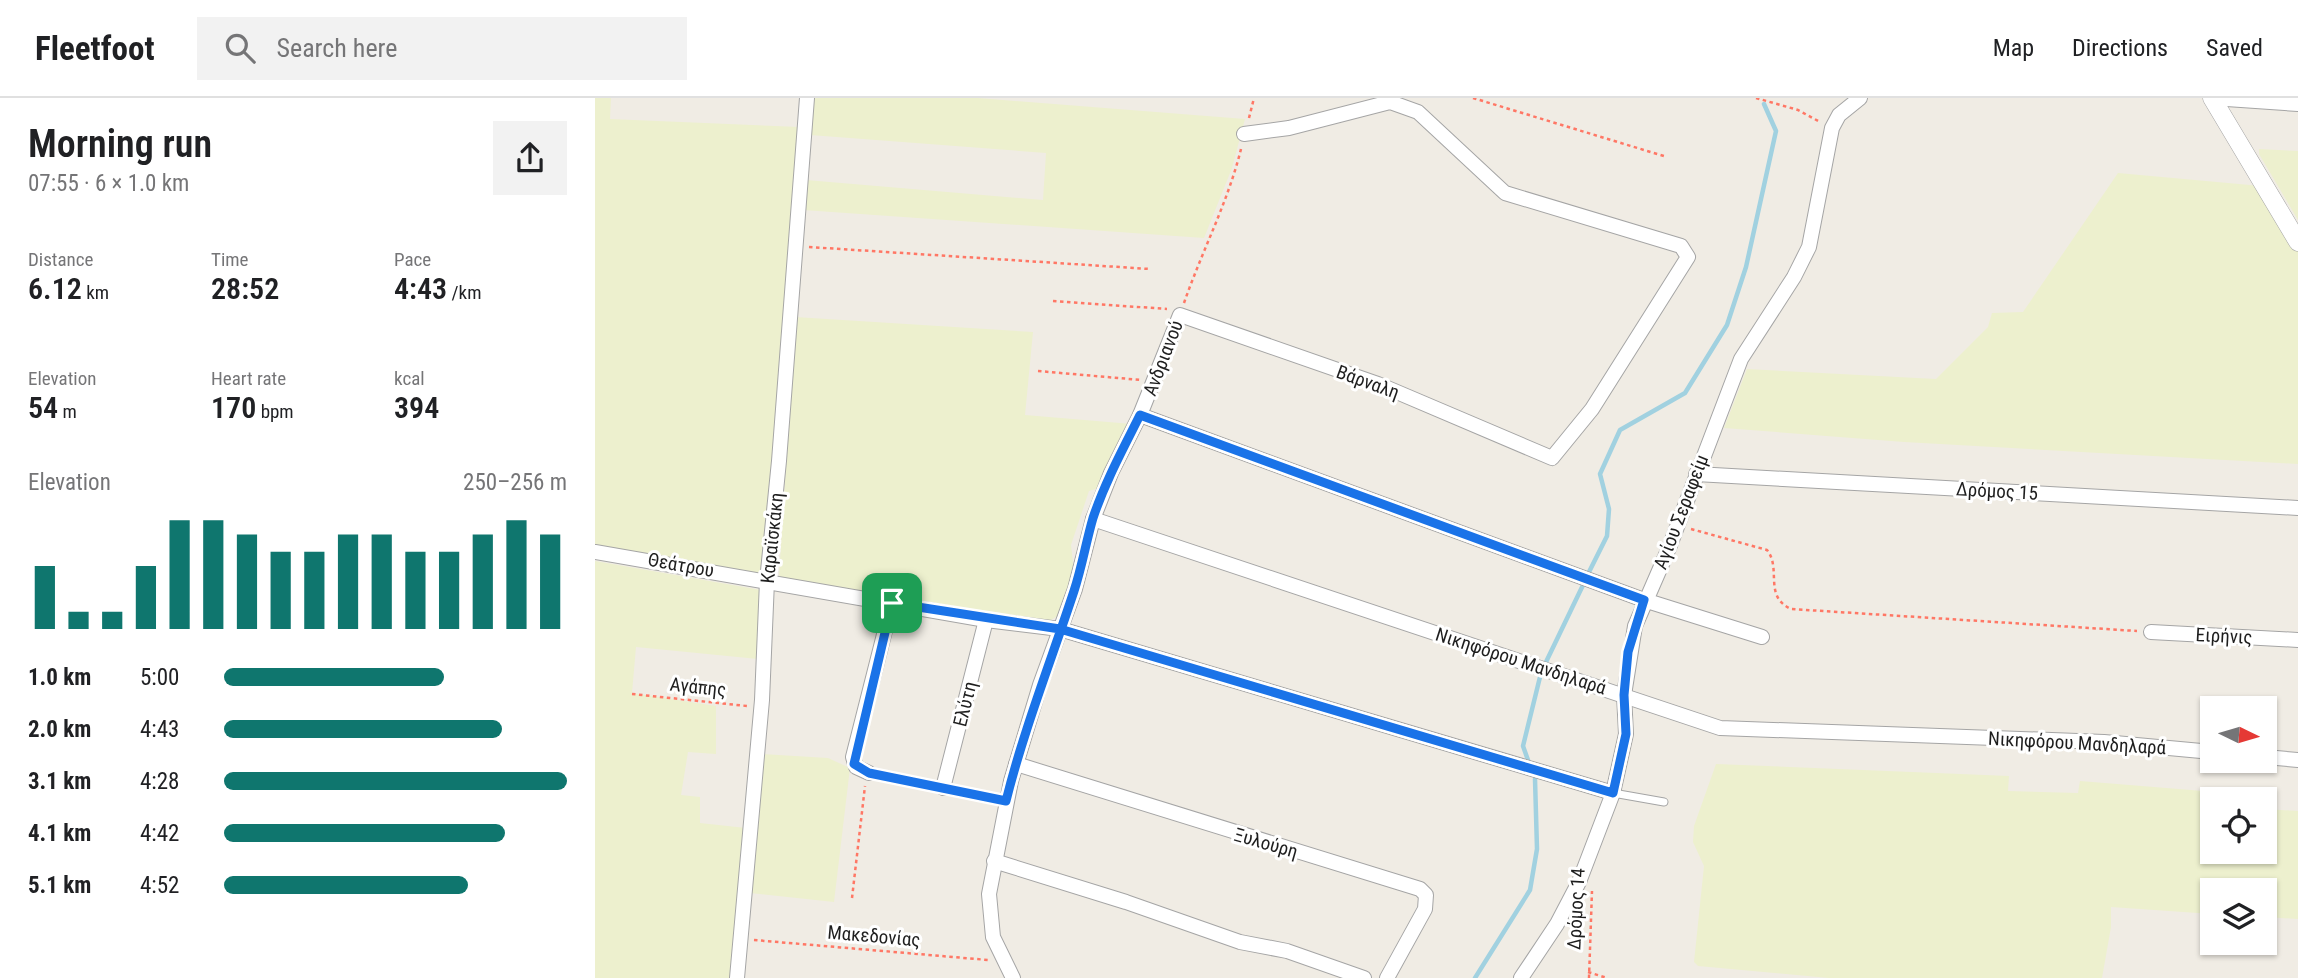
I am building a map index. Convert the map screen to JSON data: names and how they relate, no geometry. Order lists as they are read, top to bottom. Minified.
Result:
{"streets":{"street":["Ανδριανού","Βάρναλη","Δρόμος 15","Αγίου Σεραφείμ","Καραϊσκάκη","Θεάτρου","Ειρήνις","Νικηφόρου Μανδηλαρά","Ελύτη","Ξυλούρη"],"path":["Αγάπης","Δρόμος 14","Μακεδονίας"]},"crossings":[["Ανδριανού","Βάρναλη"],["Ανδριανού","Θεάτρου"],["Ανδριανού","Νικηφόρου Μανδηλαρά"],["Ανδριανού","Ξυλούρη"],["Ανδριανού","Μακεδονίας"],["Δρόμος 15","Αγίου Σεραφείμ"],["Αγίου Σεραφείμ","Θεάτρου"],["Αγίου Σεραφείμ","Νικηφόρου Μανδηλαρά"],["Καραϊσκάκη","Θεάτρου"],["Καραϊσκάκη","Αγάπης"],["Καραϊσκάκη","Μακεδονίας"],["Θεάτρου","Ελύτη"]],"north":"right","page":{"header":"Fleetfoot","search":"Search here","nav":["Map","Directions","Saved"],"heading":["Morning run","07:55 · 6 × 1.0 km"],"stats":[["Distance","6.12 km"],["Time","28:52"],["Pace","4:43 /km"],["Elevation","54 m"],["Heart rate","170 bpm"],["kcal","394"]],"chart":["Elevation","250–256 m"],"list":[{"name":"1.0 km","note":"5:00"},{"name":"2.0 km","note":"4:43"},{"name":"3.1 km","note":"4:28"},{"name":"4.1 km","note":"4:42"},{"name":"5.1 km","note":"4:52"}]}}
